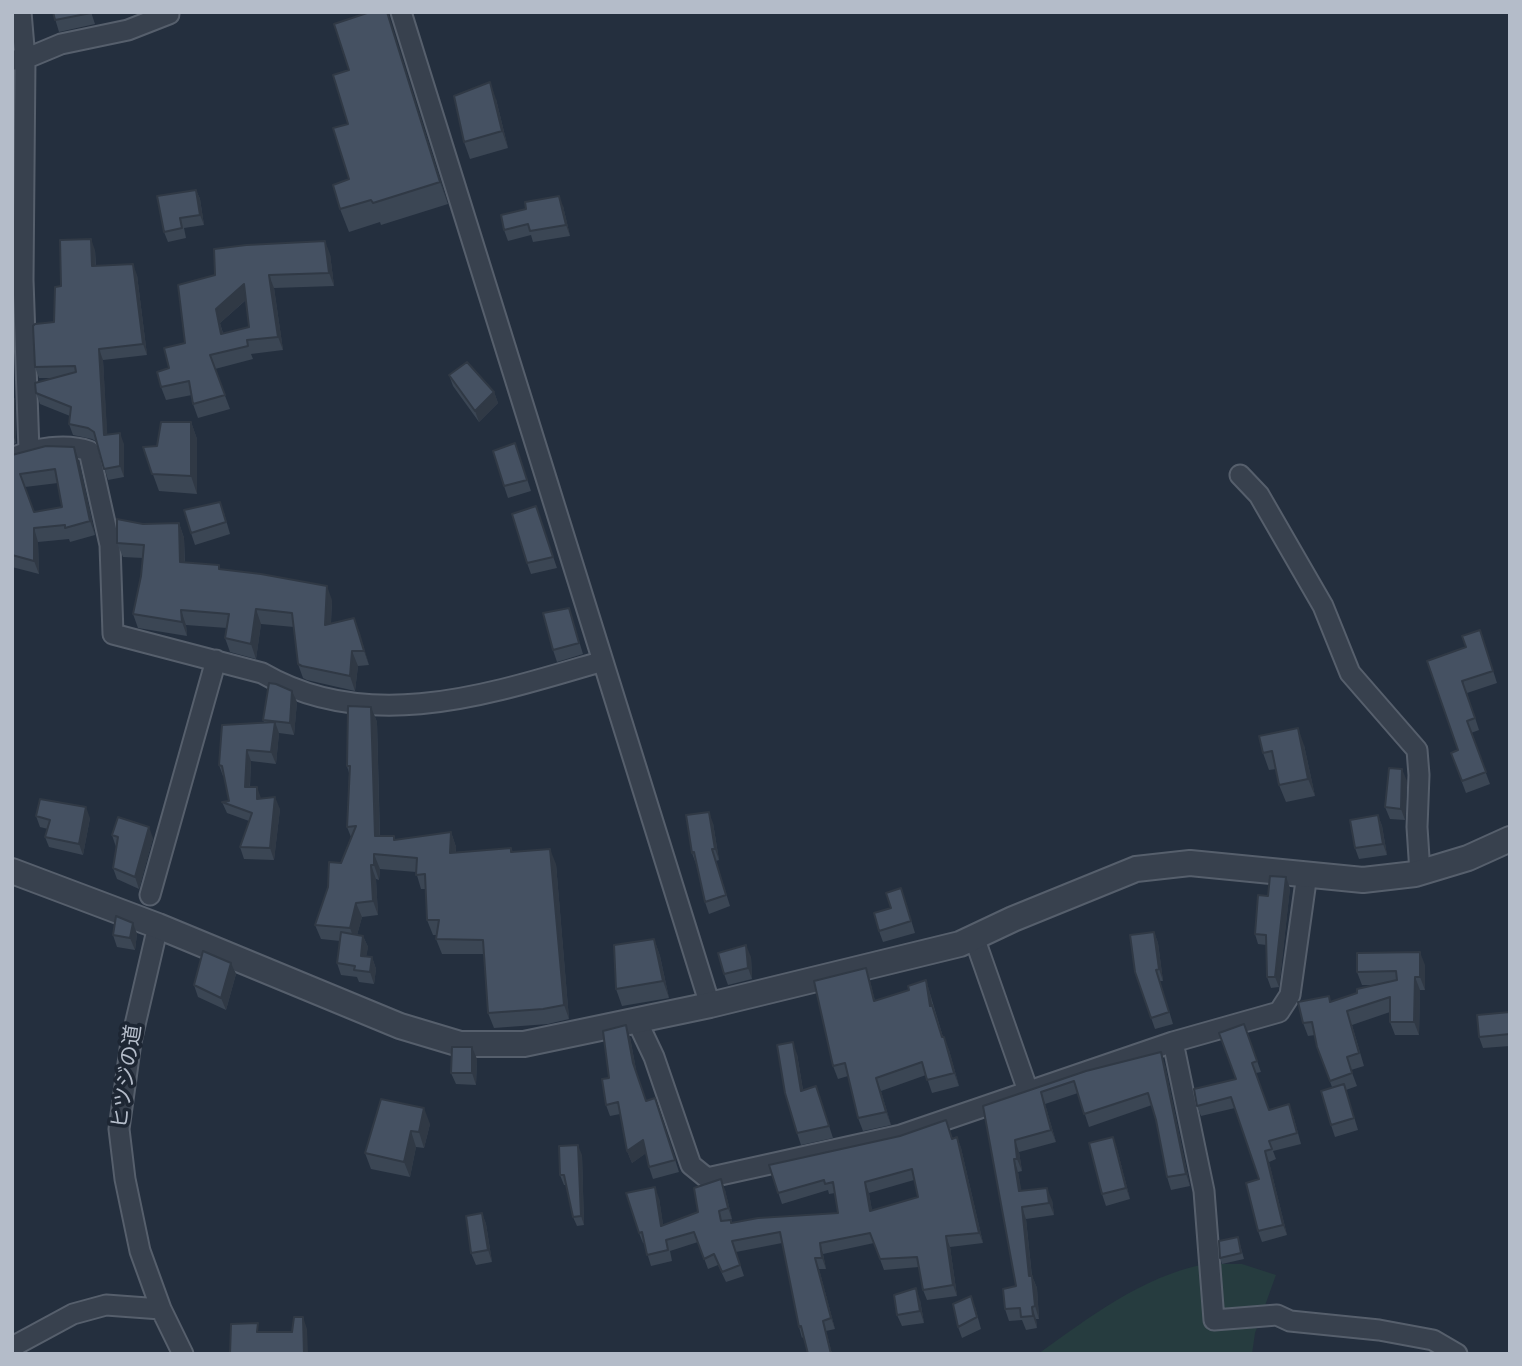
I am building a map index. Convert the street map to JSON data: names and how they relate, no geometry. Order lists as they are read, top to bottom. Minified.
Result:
{"streets":{"street":["ヒツジの道"]}}
